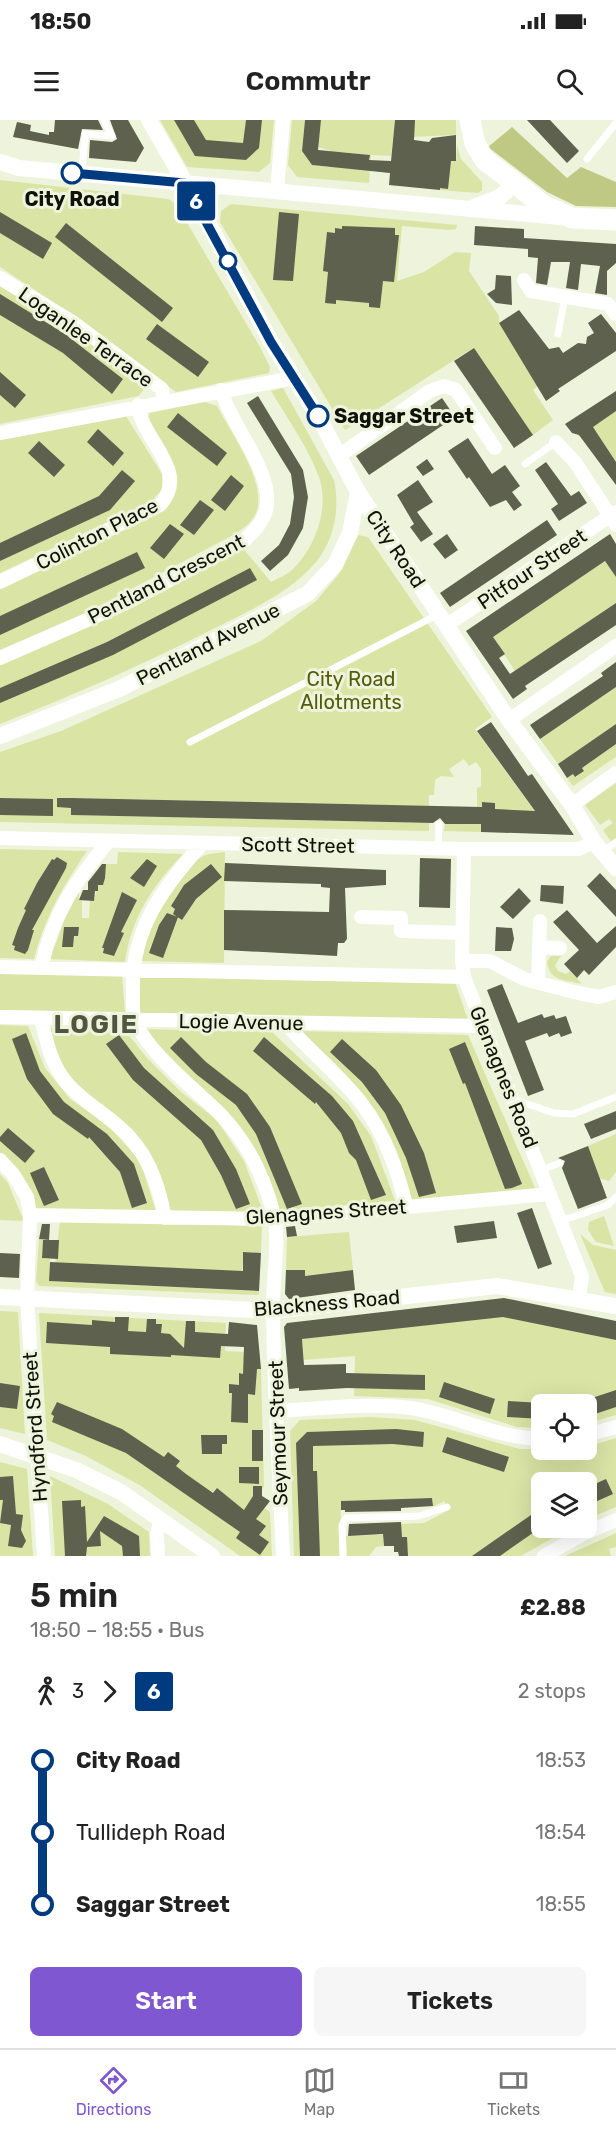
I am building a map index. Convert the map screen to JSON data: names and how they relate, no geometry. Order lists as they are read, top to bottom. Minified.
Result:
{"streets":{"street":["Loganlee Terrace","Colinton Place","City Road","Pitfour Street","Pentland Crescent","Pentland Avenue","Scott Street","Logie Avenue","Glenagnes Road","Glenagnes Street","Blackness Road","Hyndford Street","Seymour Street"]},"crossings":[["City Road","Pitfour Street"],["City Road","Pentland Avenue"],["City Road","Scott Street"],["Scott Street","Glenagnes Road"],["Logie Avenue","Glenagnes Road"],["Logie Avenue","Seymour Street"],["Glenagnes Road","Glenagnes Street"],["Glenagnes Road","Blackness Road"],["Glenagnes Street","Hyndford Street"],["Glenagnes Street","Seymour Street"],["Blackness Road","Hyndford Street"],["Blackness Road","Seymour Street"]],"districts":["LOGIE"],"parks":["City Road Allotments"],"places":["City Road","Saggar Street"],"lines":["bus line 6"],"page":{"status":"18:50","header":"Commutr","on_map":"6","heading":["5 min","18:50 – 18:55 · Bus","£2.88"],"legs":["3","6","2 stops"],"list":[{"name":"City Road","value":"18:53"},{"name":"Tullideph Road","value":"18:54"},{"name":"Saggar Street","value":"18:55"}],"buttons":["Start","Tickets"],"tabs":["Directions","Map","Tickets"]}}
